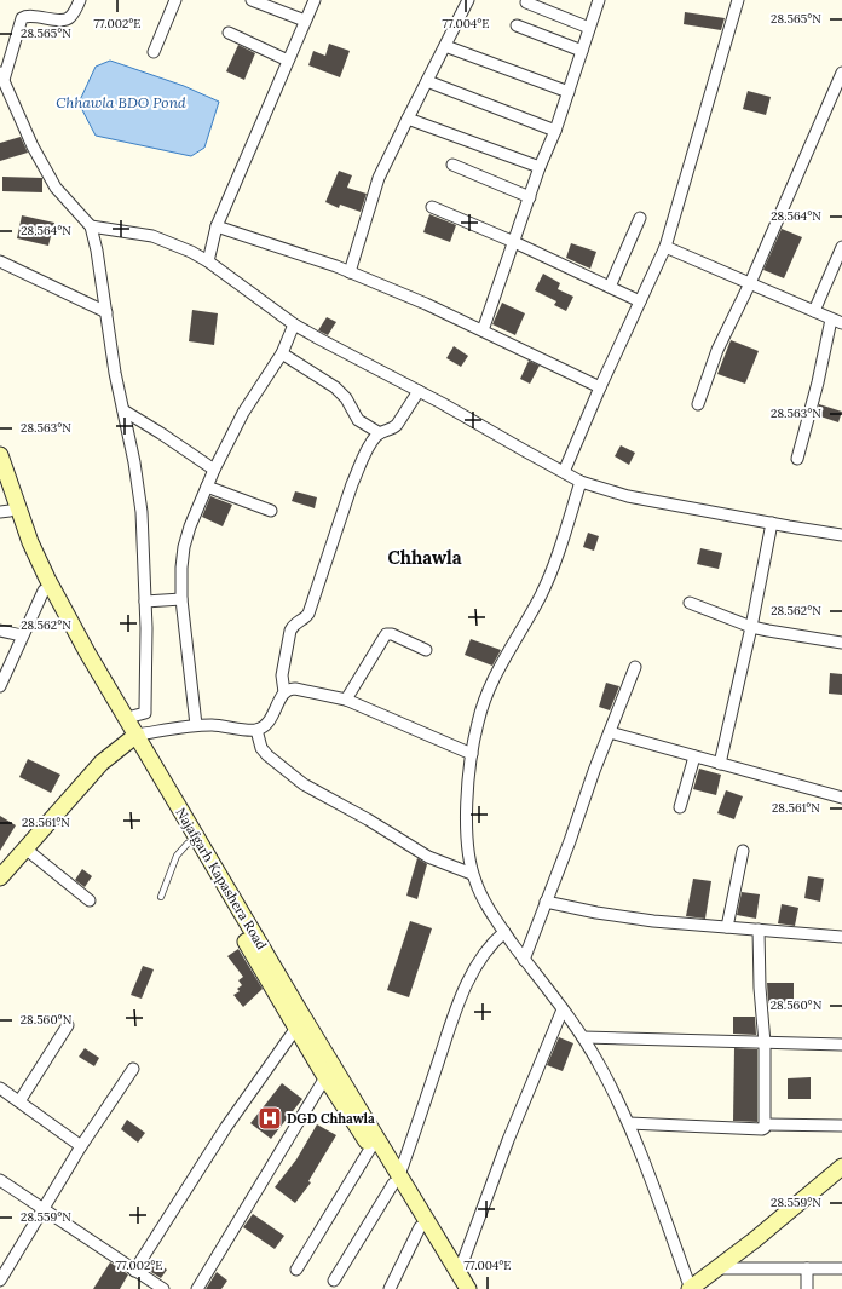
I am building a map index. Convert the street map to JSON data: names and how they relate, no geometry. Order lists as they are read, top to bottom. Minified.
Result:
{"streets":{"main road":["Najafgarh Kapashera Road"]},"districts":["Chhawla"],"water":["Chhawla BDO Pond"],"places":{"hospital":["DGD Chhawla"]},"coordinates":["28.565°N","77.002°E","77.004°E","28.564°N","28.563°N","28.562°N","28.561°N","28.560°N","28.559°N"]}
